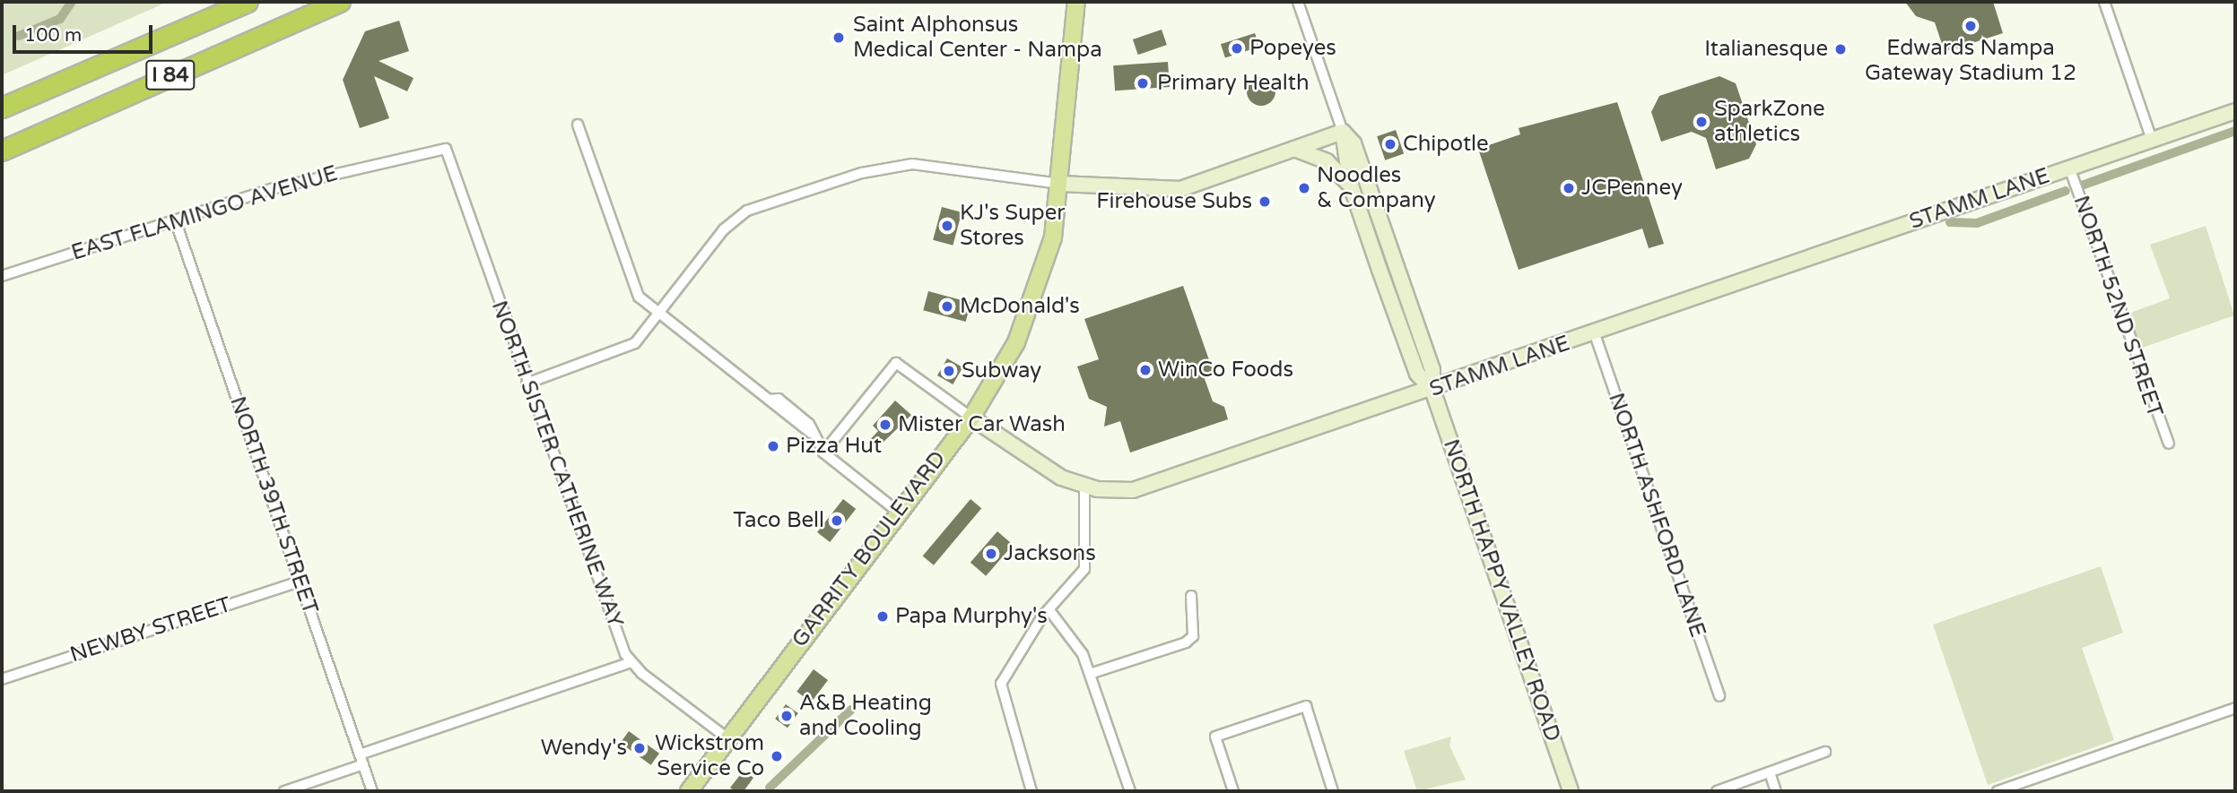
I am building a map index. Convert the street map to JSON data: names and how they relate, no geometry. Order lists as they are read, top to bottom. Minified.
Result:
{"streets":{"highway":["I 84"],"main road":["STAMM LANE","GARRITY BOULEVARD","NORTH HAPPY VALLEY ROAD"],"street":["EAST FLAMINGO AVENUE","NORTH 52ND STREET","NORTH SISTER CATHERINE WAY","NORTH 39TH STREET","NORTH ASHFORD LANE","NEWBY STREET"]},"crossings":[["STAMM LANE","NORTH 52ND STREET"],["STAMM LANE","NORTH ASHFORD LANE"],["STAMM LANE","GARRITY BOULEVARD"],["STAMM LANE","NORTH HAPPY VALLEY ROAD"],["EAST FLAMINGO AVENUE","NORTH SISTER CATHERINE WAY"],["EAST FLAMINGO AVENUE","NORTH 39TH STREET"],["NORTH 39TH STREET","NEWBY STREET"]],"places":["Edwards Nampa Gateway Stadium 12","Saint Alphonsus Medical Center - Nampa","Popeyes","Italianesque","Primary Health","SparkZone athletics","Chipotle","Noodles & Company","JCPenney","Firehouse Subs","KJ's Super Stores","McDonald's","WinCo Foods","Subway","Mister Car Wash","Pizza Hut","Taco Bell","Jacksons","Papa Murphy's","A&B Heating and Cooling","Wendy's","Wickstrom Service Co"],"scale_bar":"100 m"}
